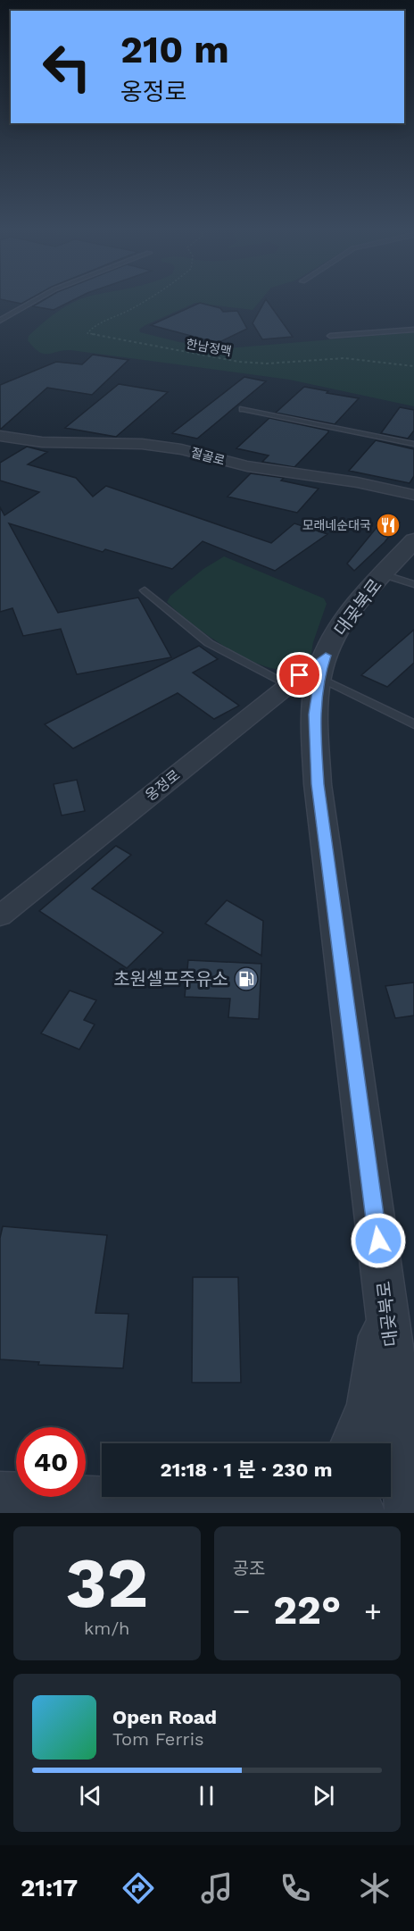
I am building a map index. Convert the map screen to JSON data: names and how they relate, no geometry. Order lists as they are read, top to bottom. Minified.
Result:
{"streets":{"street":["절골로","대곶북로","옹정로"],"path":["한남정맥"]},"crossings":[["대곶북로","옹정로"]],"places":{"restaurant":["모래네순대국"],"fuel station":["초원셀프주유소"]},"page":{"turn":["210 m","옹정로"],"limit":"40","trip":"21:18 · 1 분 · 230 m","tile":[["32","km/h"],"공조"],"heat":["−","22°","+"],"song":["Open Road","Tom Ferris"],"tabs":"21:17"}}
